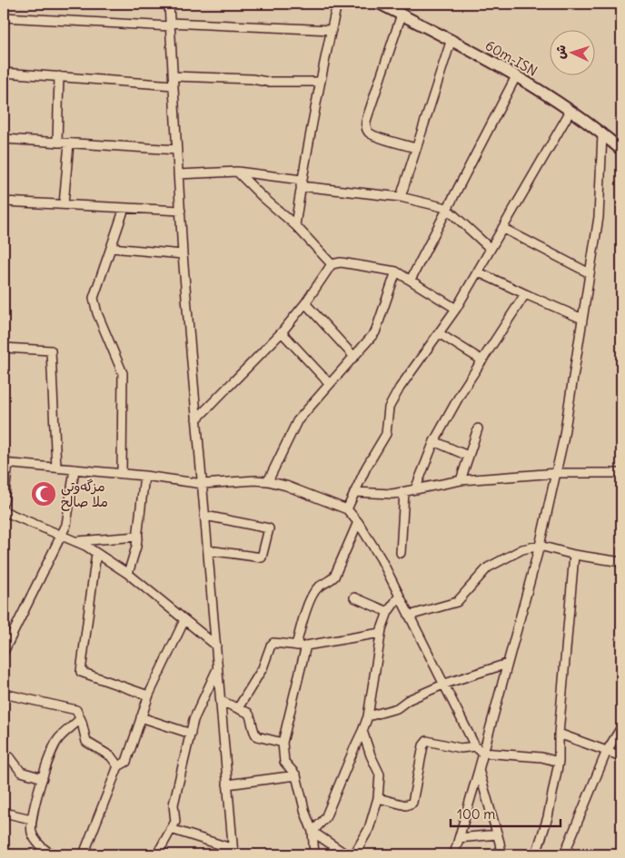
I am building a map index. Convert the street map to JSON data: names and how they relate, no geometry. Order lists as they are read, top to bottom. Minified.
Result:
{"streets":{"main road":["60m-ISN"]},"places":{"mosque":["مزگه‌وتی ملا صالح"]},"scale_bar":"100 m","north":"left"}
